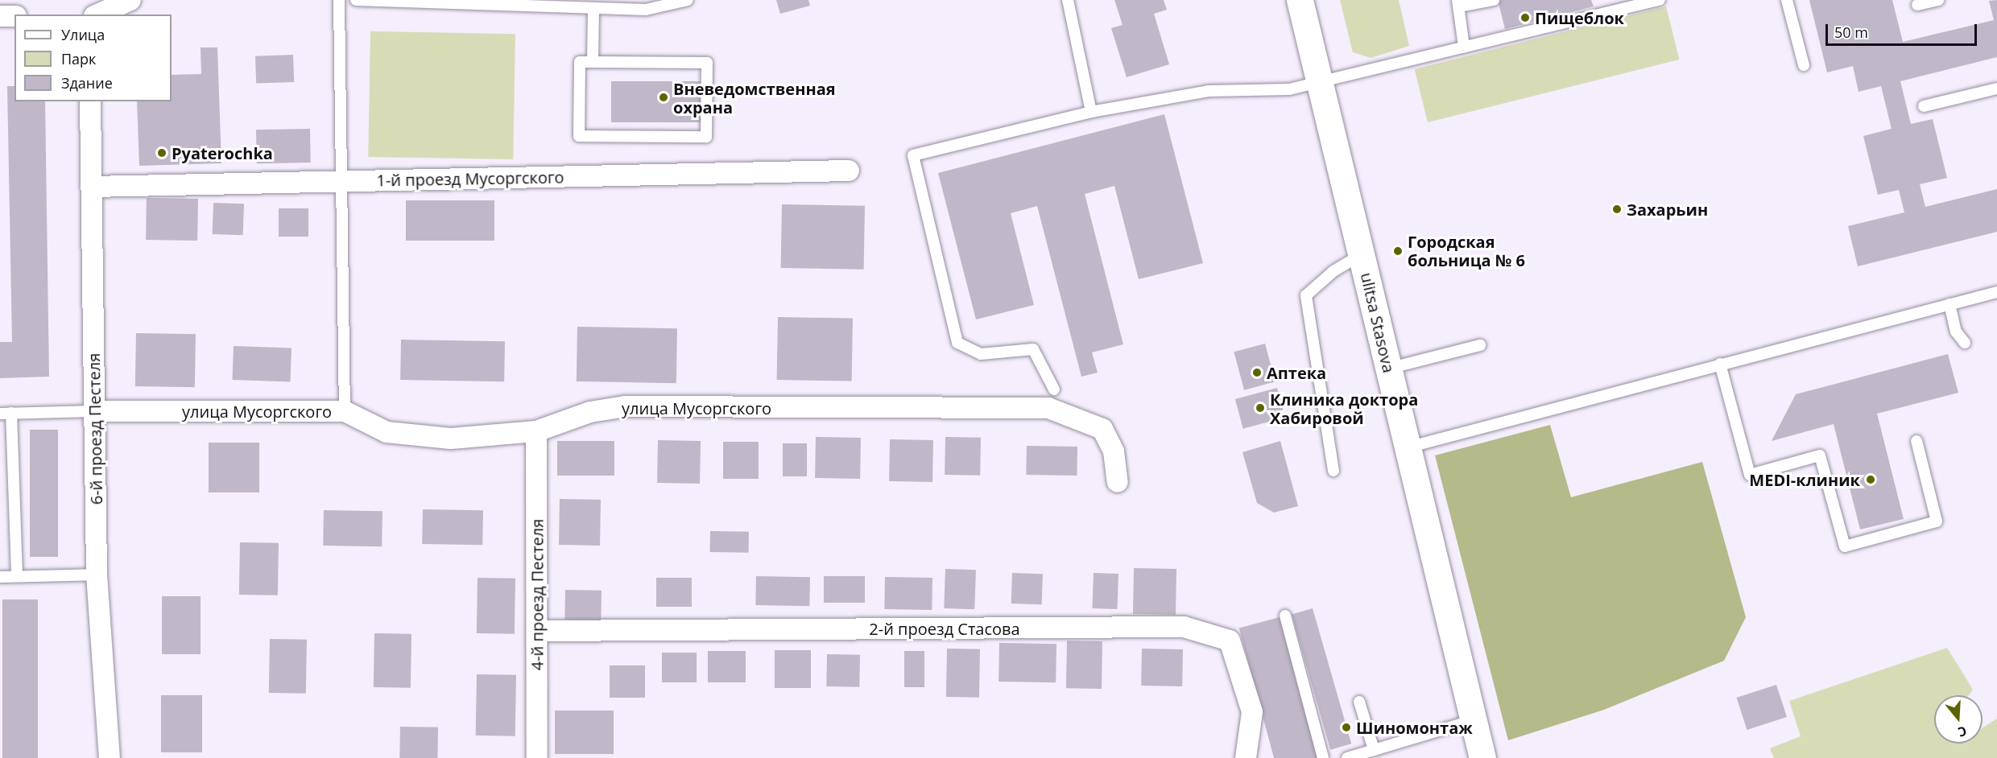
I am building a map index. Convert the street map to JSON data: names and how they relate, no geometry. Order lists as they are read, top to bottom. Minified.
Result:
{"streets":{"main road":["ulitsa Stasova"],"street":["1-й проезд Мусоргского","улица Мусоргского","6-й проезд Пестеля","4-й проезд Пестеля","2-й проезд Стасова"]},"crossings":[["1-й проезд Мусоргского","6-й проезд Пестеля"],["улица Мусоргского","6-й проезд Пестеля"],["улица Мусоргского","4-й проезд Пестеля"],["4-й проезд Пестеля","2-й проезд Стасова"]],"places":["Пищеблок","Вневедомственная охрана","Pyaterochka","Захарьин","Городская больница № 6","Аптека","Клиника доктора Хабировой","MEDI-клиник","Шиномонтаж"],"legend":["Улица","Парк","Здание"],"scale_bar":"50 m","north":"bottom"}
